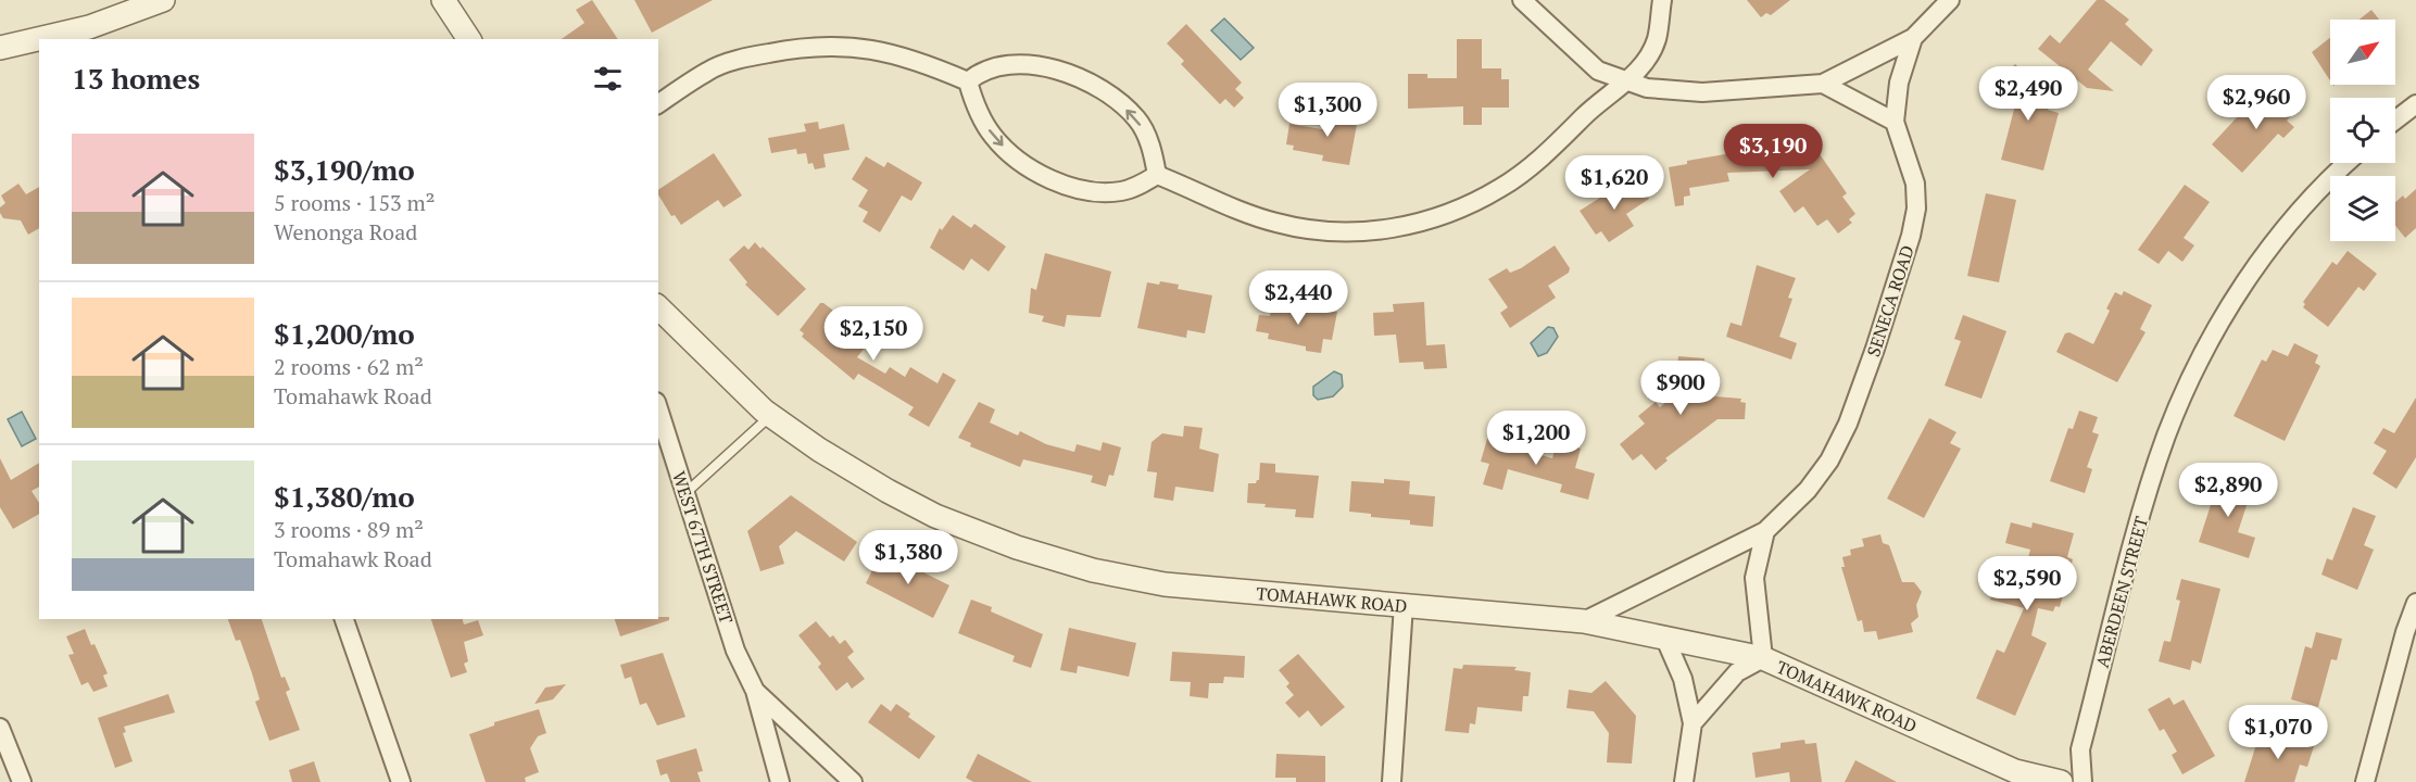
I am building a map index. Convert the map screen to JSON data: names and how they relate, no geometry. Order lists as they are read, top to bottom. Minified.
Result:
{"streets":{"street":["SENECA ROAD","WEST 67TH STREET","ABERDEEN STREET","TOMAHAWK ROAD"]},"crossings":[["SENECA ROAD","TOMAHAWK ROAD"]],"north":"top right","page":{"heading":"13 homes","price":["$2,490","$2,960","$1,300","$3,190","$1,620","$2,440","$2,150","$900","$1,200","$2,890","$1,380","$2,590","$1,070"],"list":[{"name":"$3,190/mo","note":"5 rooms · 153 m² · Wenonga Road"},{"name":"$1,200/mo","note":"2 rooms · 62 m² · Tomahawk Road"},{"name":"$1,380/mo","note":"3 rooms · 89 m² · Tomahawk Road"}]}}
